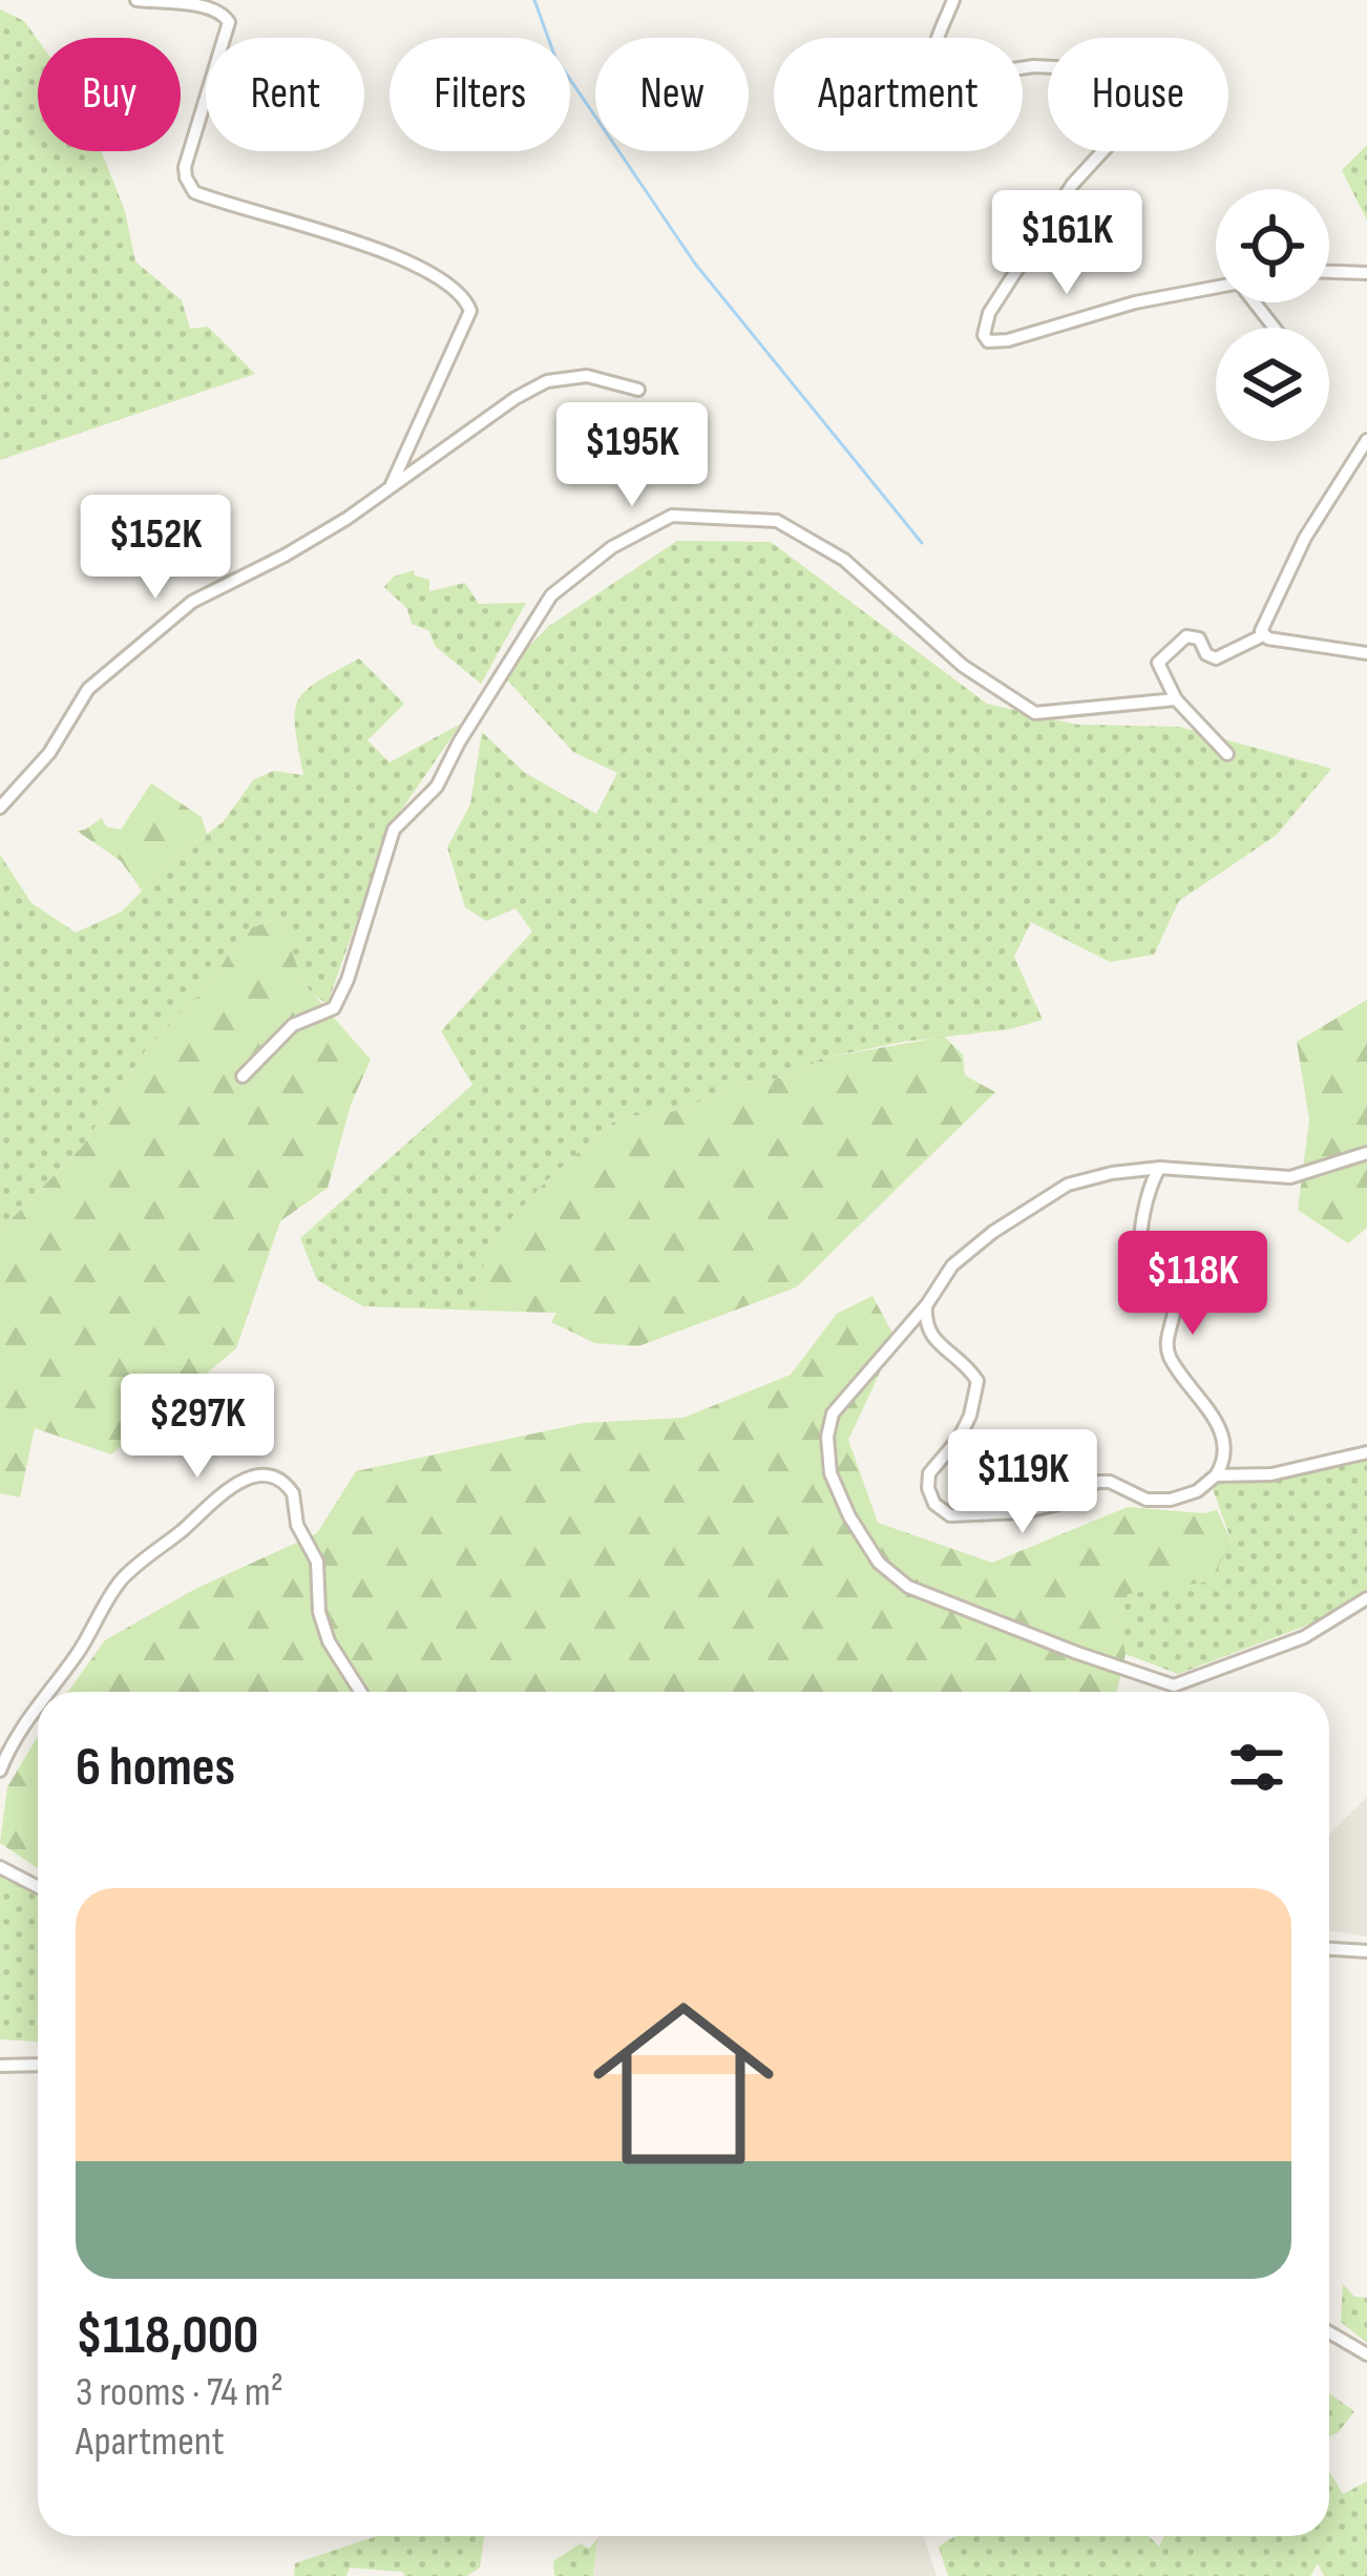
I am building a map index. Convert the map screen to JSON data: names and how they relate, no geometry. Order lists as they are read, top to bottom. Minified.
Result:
{"page":{"chip":["Buy","Rent","Filters","New","Apartment","House"],"price":["$161K","$195K","$152K","$118K","$297K","$119K"],"heading":"6 homes","list":[{"name":"$118,000","note":"3 rooms · 74 m² · Apartment"}]}}
